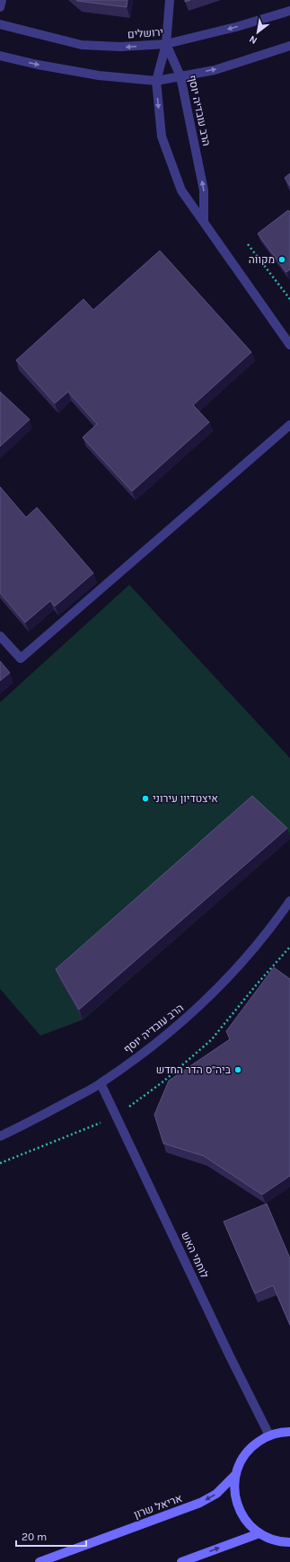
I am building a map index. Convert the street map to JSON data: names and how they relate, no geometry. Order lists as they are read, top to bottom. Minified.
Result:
{"streets":{"main road":["אריאל שרון"],"street":["ירושלים","הרב עובדיה יוסף","לוחמי האש"]},"crossings":[["ירושלים","הרב עובדיה יוסף"],["הרב עובדיה יוסף","לוחמי האש"]],"places":["מקווה","איצטדיון עירוני","ביה\"ס הדר החדש"],"scale_bar":"20 m","north":"bottom left"}
